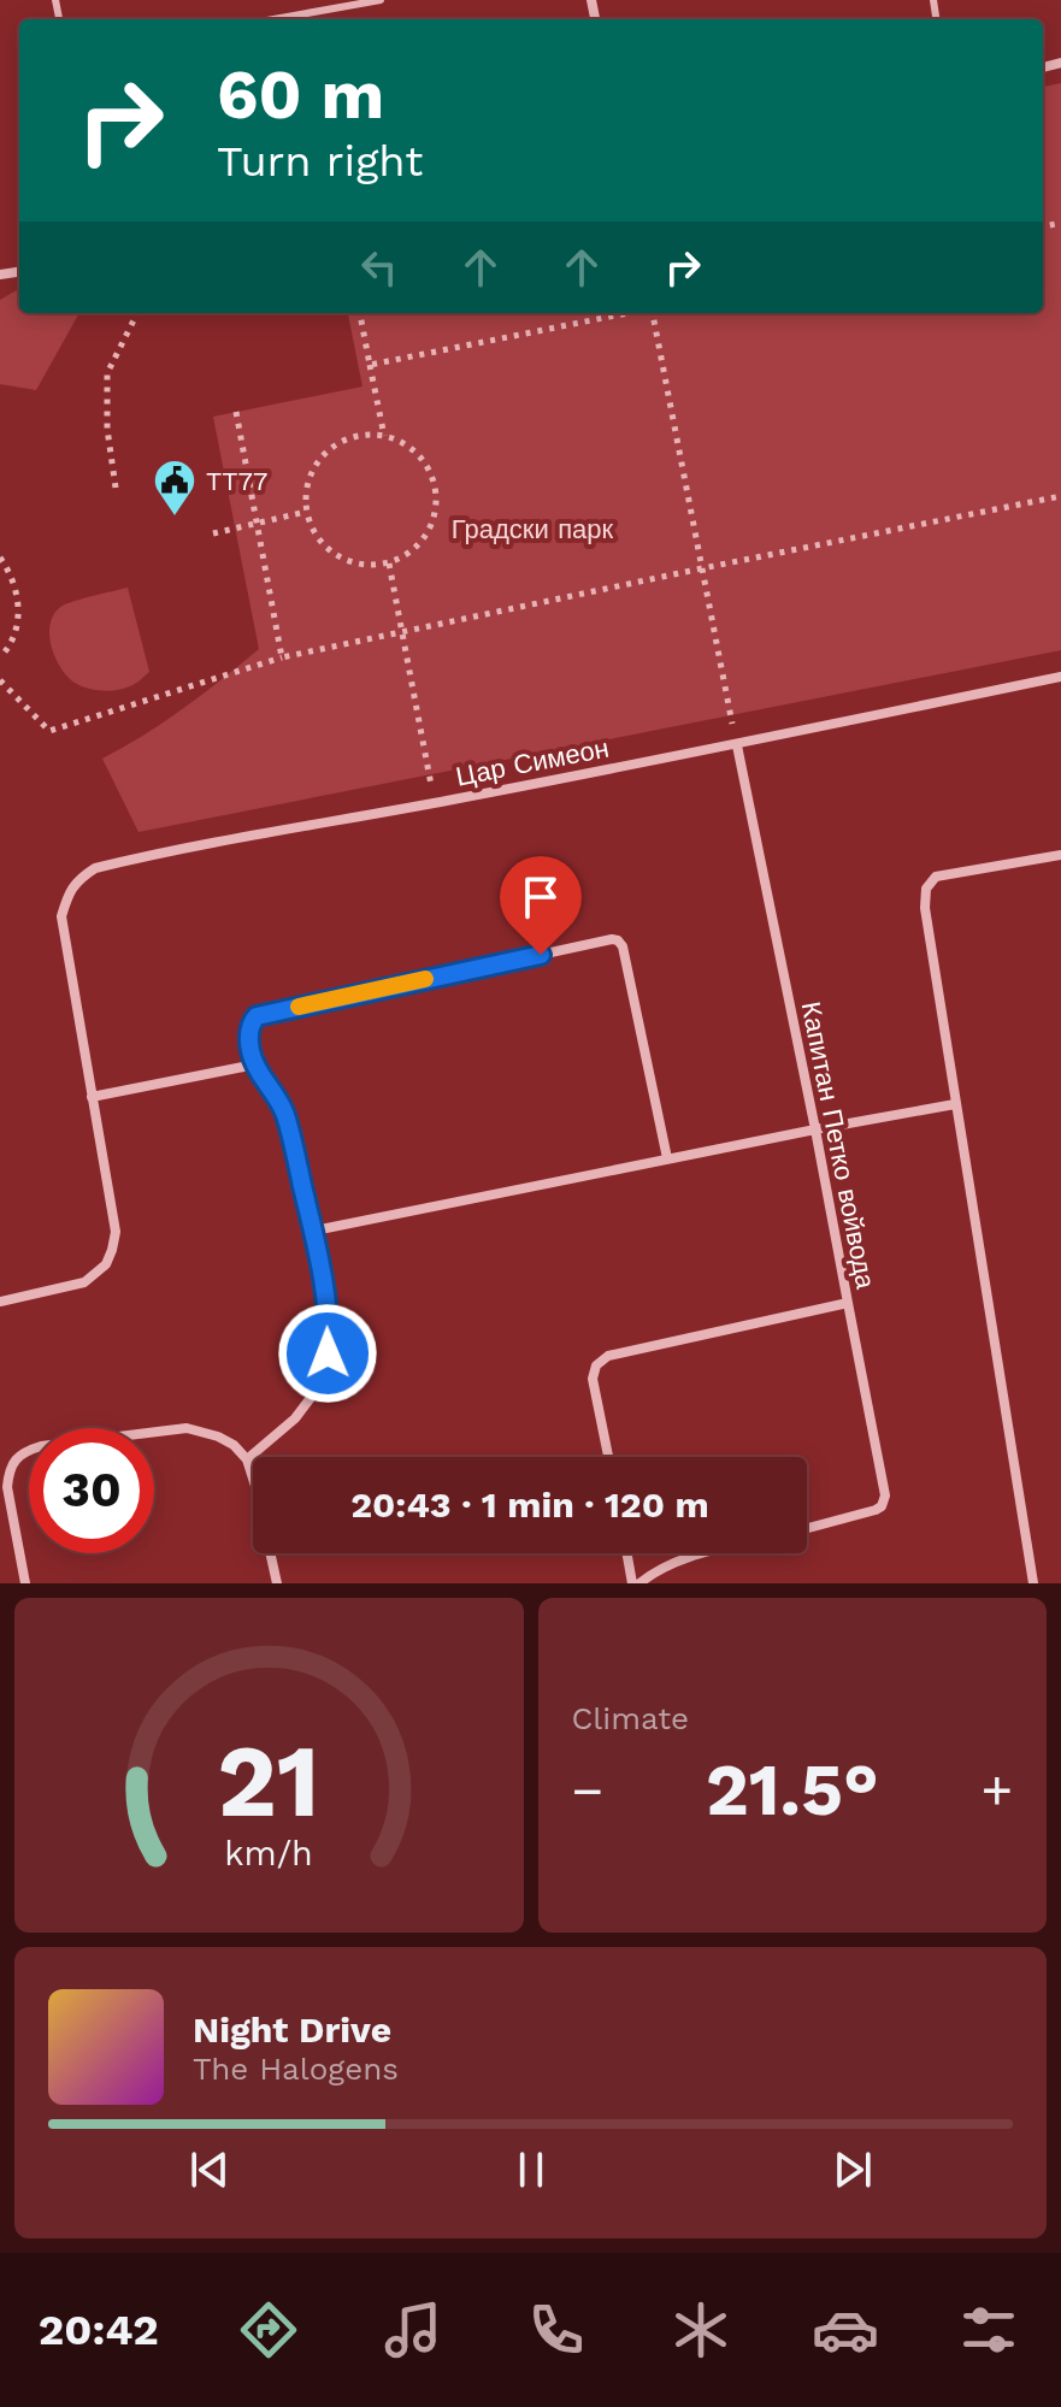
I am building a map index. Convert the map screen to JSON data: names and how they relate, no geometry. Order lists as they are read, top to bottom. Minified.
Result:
{"streets":{"street":["Цар Симеон","Капитан Петко войвода"]},"crossings":[["Цар Симеон","Капитан Петко войвода"]],"parks":["Градски парк"],"places":{"public building":["TT77"]},"page":{"turn":["60 m","Turn right"],"limit":"30","trip":"20:43 · 1 min · 120 m","tile":"Climate","heat":["−","21.5°","+"],"song":["Night Drive","The Halogens"],"tabs":"20:42","gauge":["21","km/h"]}}
